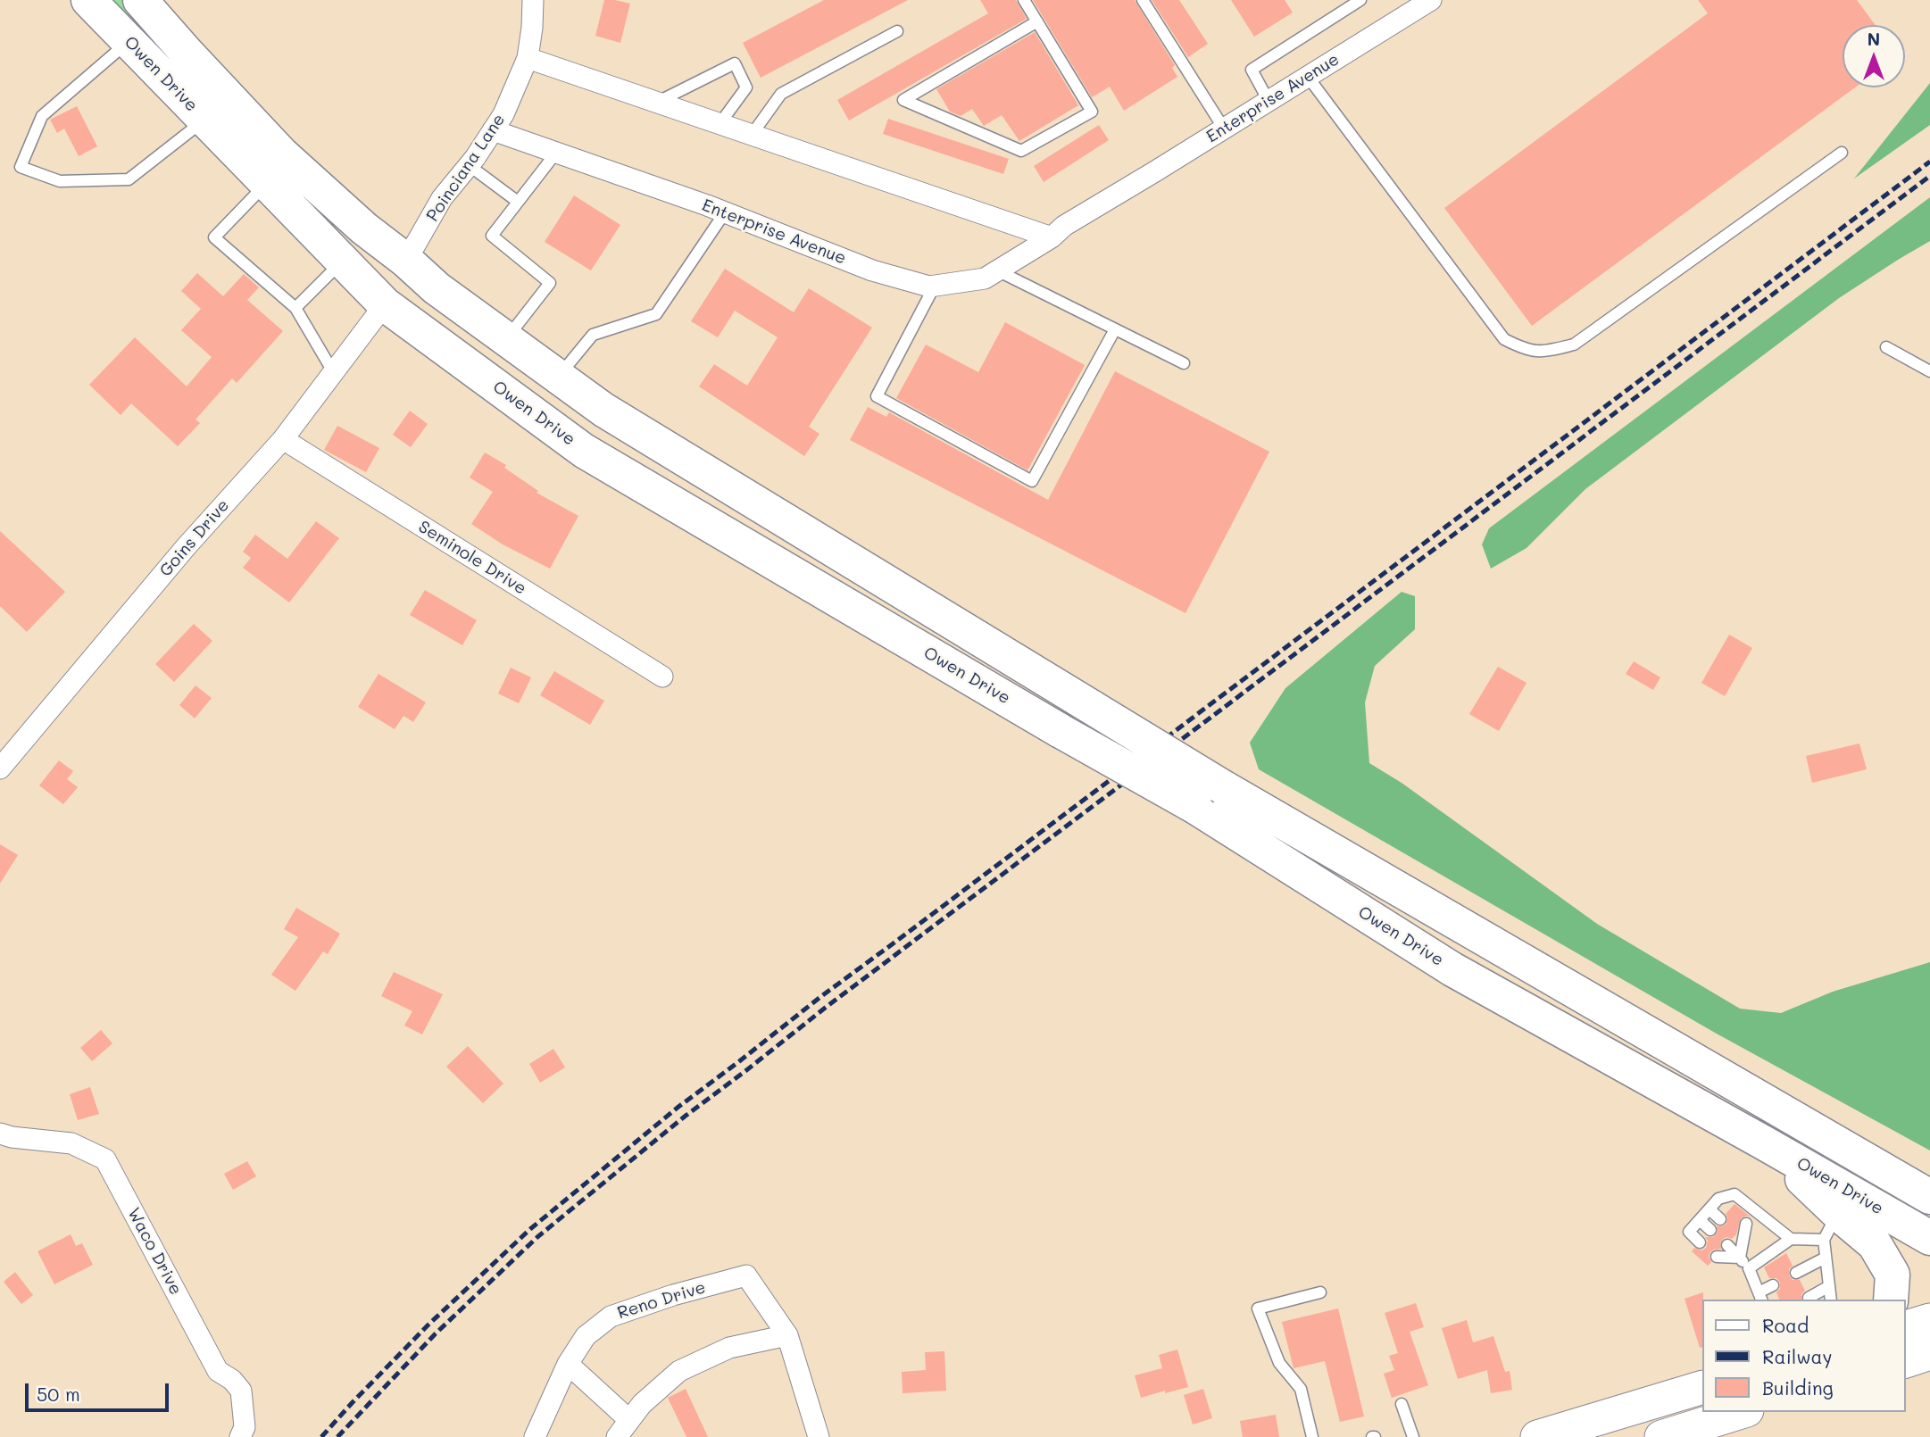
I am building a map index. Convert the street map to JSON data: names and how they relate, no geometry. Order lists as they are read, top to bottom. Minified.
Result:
{"streets":{"highway":["Owen Drive"],"street":["Enterprise Avenue","Poinciana Lane","Goins Drive","Seminole Drive","Waco Drive","Reno Drive"]},"crossings":[["Owen Drive","Poinciana Lane"],["Owen Drive","Goins Drive"],["Enterprise Avenue","Poinciana Lane"],["Goins Drive","Seminole Drive"]],"legend":["Road","Railway","Building"],"scale_bar":"50 m","north":"top"}
